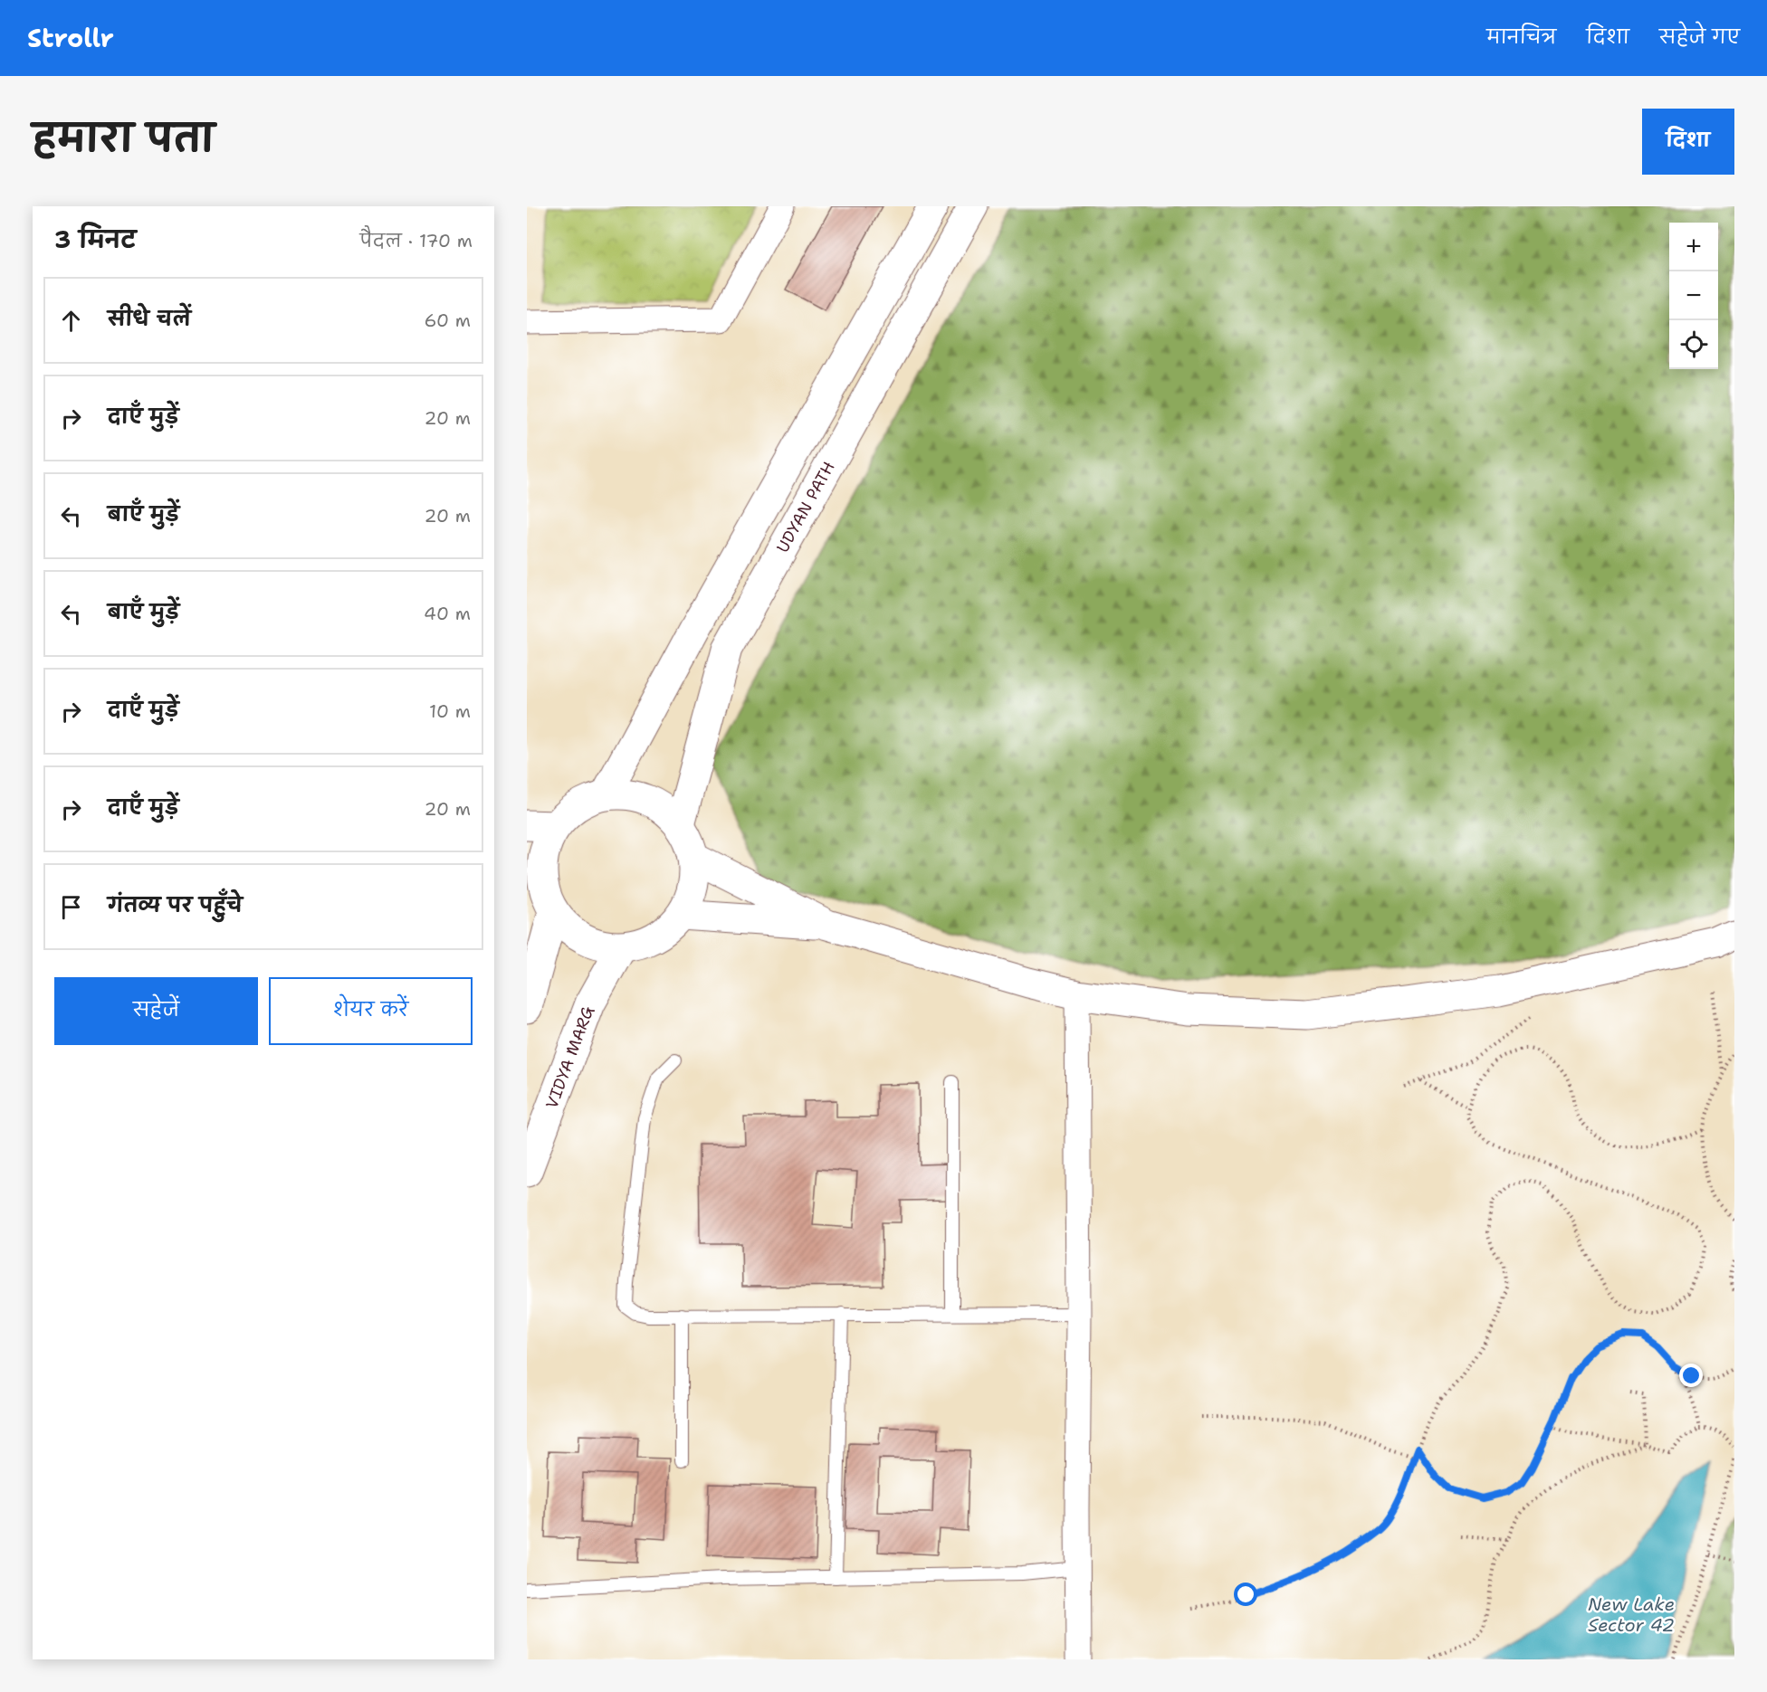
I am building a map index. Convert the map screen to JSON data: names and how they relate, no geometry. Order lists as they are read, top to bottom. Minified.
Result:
{"streets":{"main road":["UDYAN PATH","VIDYA MARG"]},"crossings":[["UDYAN PATH","VIDYA MARG"]],"water":["New Lake Sector 42"],"page":{"header":"Strollr","nav":["मानचित्र","दिशा","सहेजे गए"],"title":"हमारा पता","buttons":["दिशा",["सहेजें","शेयर करें"]],"heading":["3 मिनट","पैदल · 170 m"],"map_buttons":["+","−"],"list":[["सीधे चलें","60 m"],["दाएँ मुड़ें","20 m"],["बाएँ मुड़ें","20 m"],["बाएँ मुड़ें","40 m"],["दाएँ मुड़ें","10 m"],["दाएँ मुड़ें","20 m"],"गंतव्य पर पहुँचे"]}}
